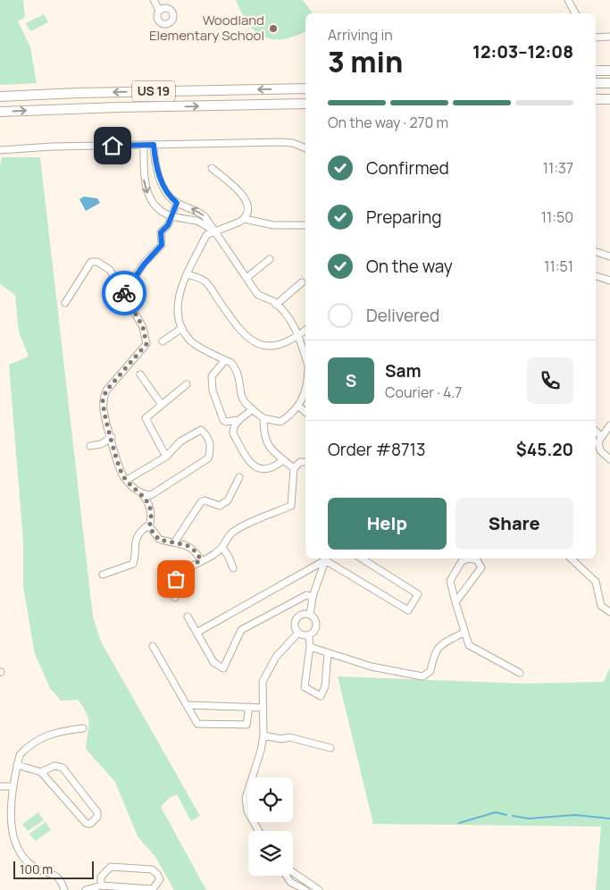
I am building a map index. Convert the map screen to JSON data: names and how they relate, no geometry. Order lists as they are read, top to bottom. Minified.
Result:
{"streets":{"highway":["US 19"]},"places":["Woodland Elementary School"],"scale_bar":"100 m","page":{"heading":["3 min","Arriving in","12:03–12:08"],"panel":["Sam","Courier · 4.7","Order #8713","$45.20"],"bar":"On the way · 270 m","list":[["Confirmed","11:37"],["Preparing","11:50"],["On the way","11:51"],"Delivered"],"round":"S","buttons":["Help","Share"],"scale":"100 m"}}
